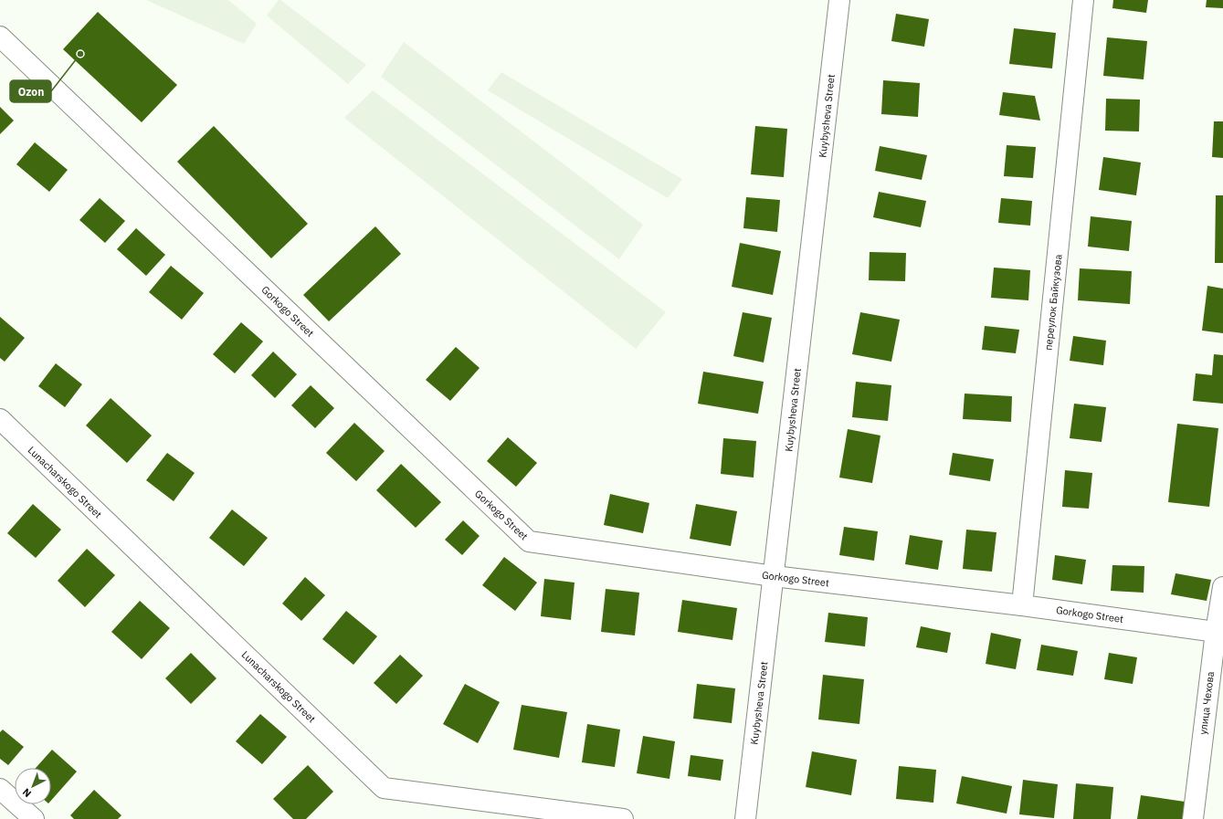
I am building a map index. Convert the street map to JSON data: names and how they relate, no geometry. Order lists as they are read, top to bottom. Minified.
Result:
{"streets":{"street":["Kuybysheva Street","переулок Байкузова","Gorkogo Street","Lunacharskogo Street","улица Чехова"]},"crossings":[["Kuybysheva Street","Gorkogo Street"],["переулок Байкузова","Gorkogo Street"],["Gorkogo Street","улица Чехова"]],"places":["Ozon"],"north":"bottom left"}
